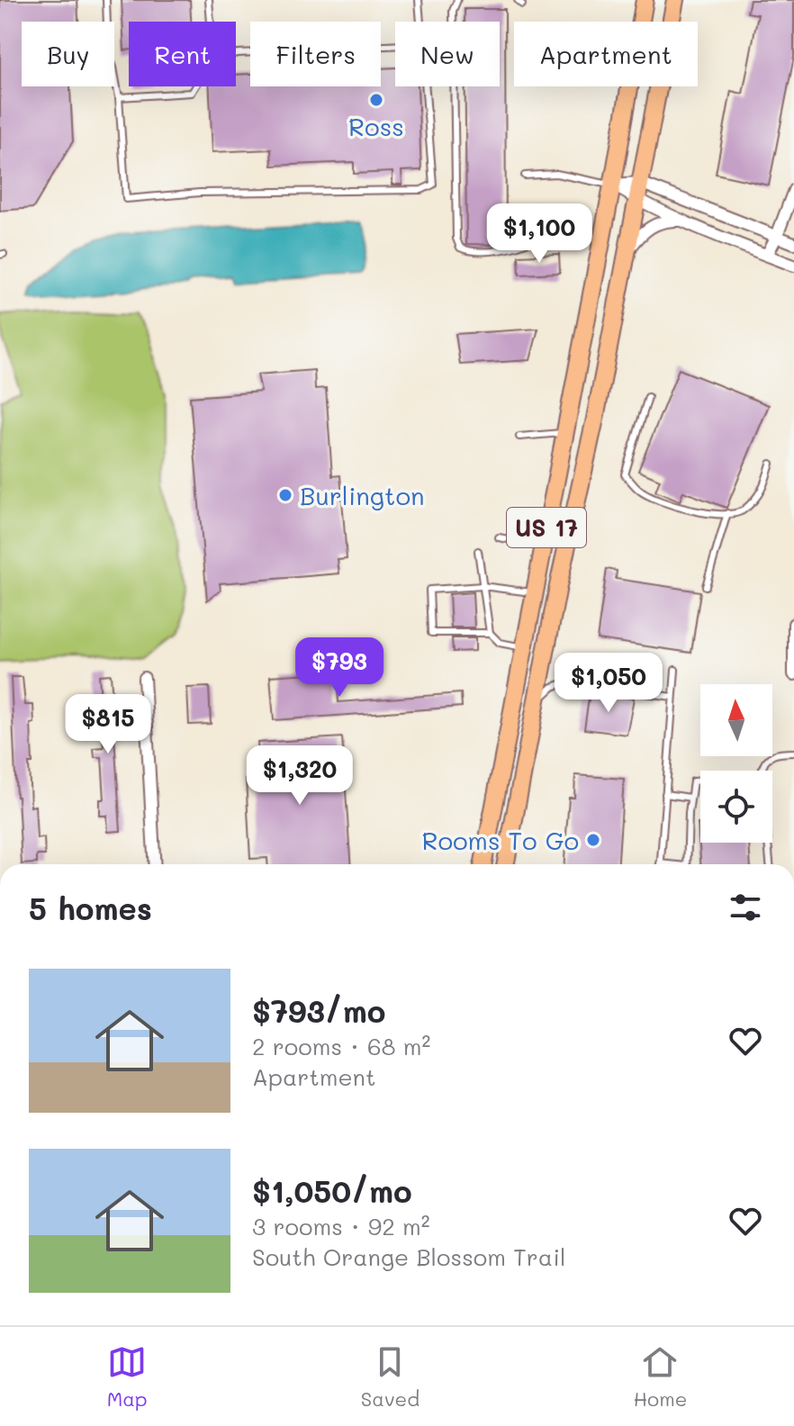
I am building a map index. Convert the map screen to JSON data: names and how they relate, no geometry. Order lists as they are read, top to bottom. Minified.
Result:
{"streets":{"main road":["US 17"]},"places":["Ross","Burlington","Rooms To Go"],"north":"top","page":{"chip":["Buy","Rent","Filters","New","Apartment"],"price":["$1,100","$793","$1,050","$815","$1,320"],"heading":"5 homes","list":[{"name":"$793/mo","note":"2 rooms · 68 m² · Apartment"},{"name":"$1,050/mo","note":"3 rooms · 92 m² · South Orange Blossom Trail"}],"tabs":["Map","Saved","Home"]}}
